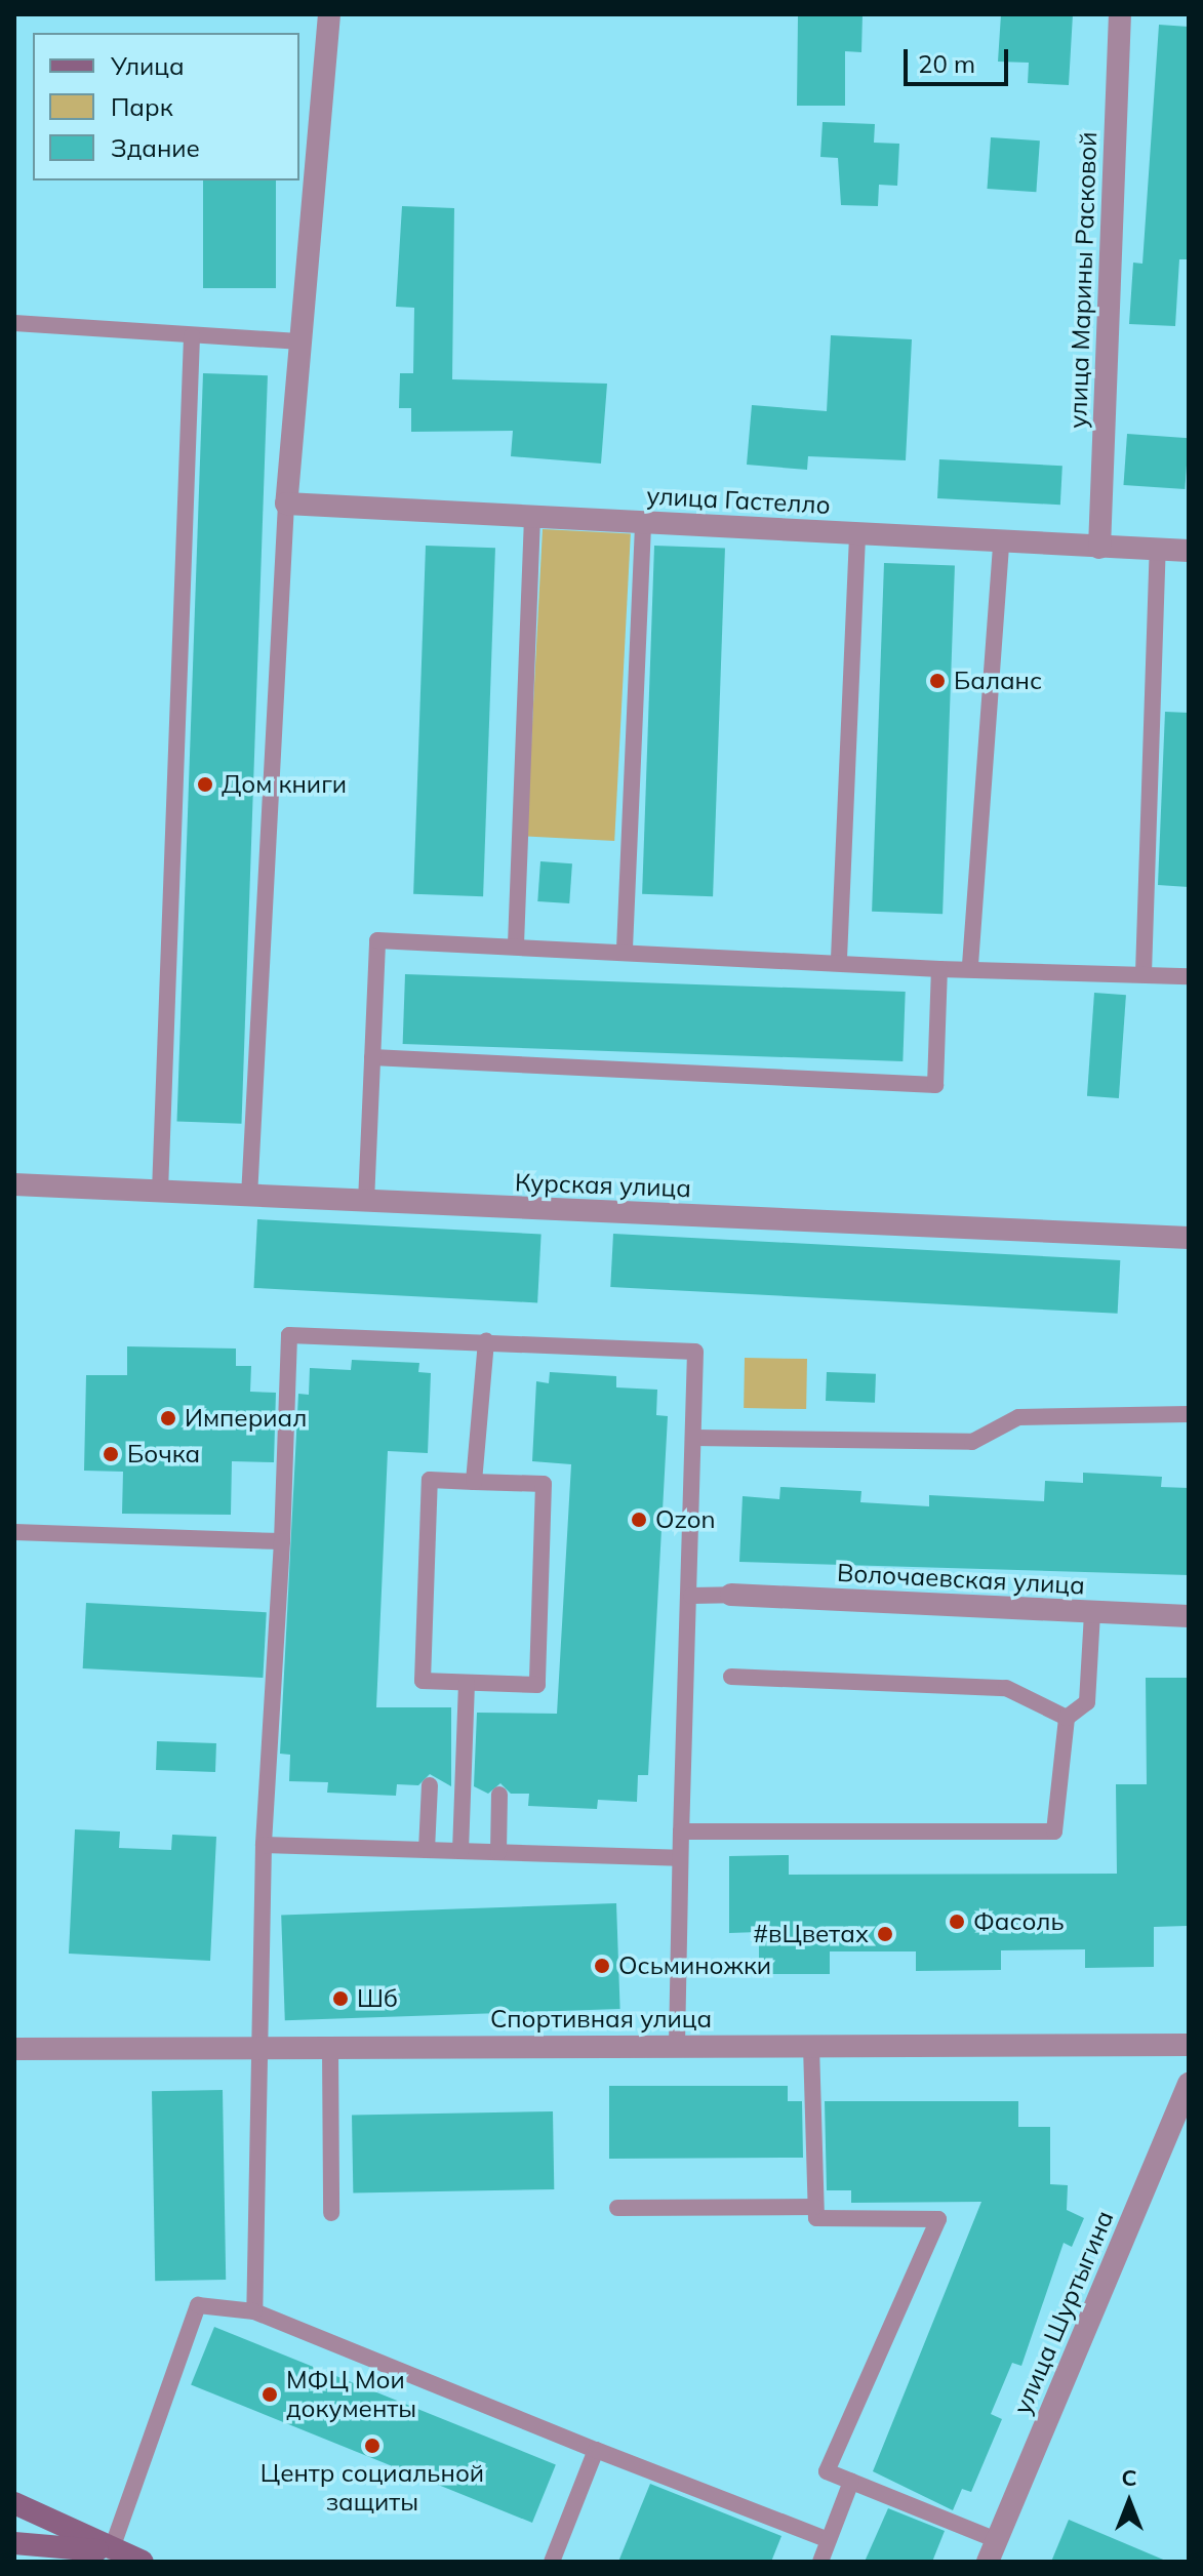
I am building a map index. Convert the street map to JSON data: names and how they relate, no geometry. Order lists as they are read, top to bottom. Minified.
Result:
{"streets":{"street":["улица Марины Расковой","улица Гастелло","Курская улица","Волочаевская улица","Спортивная улица","улица Шуртыгина"]},"crossings":[["улица Марины Расковой","улица Гастелло"]],"places":["Баланс","Дом книги","Империал","Бочка","Ozon","Фасоль","#вЦветах","Осьминожки","Шб","МФЦ Мои документы","Центр социальной защиты"],"legend":["Улица","Парк","Здание"],"scale_bar":"20 m","north":"top"}
